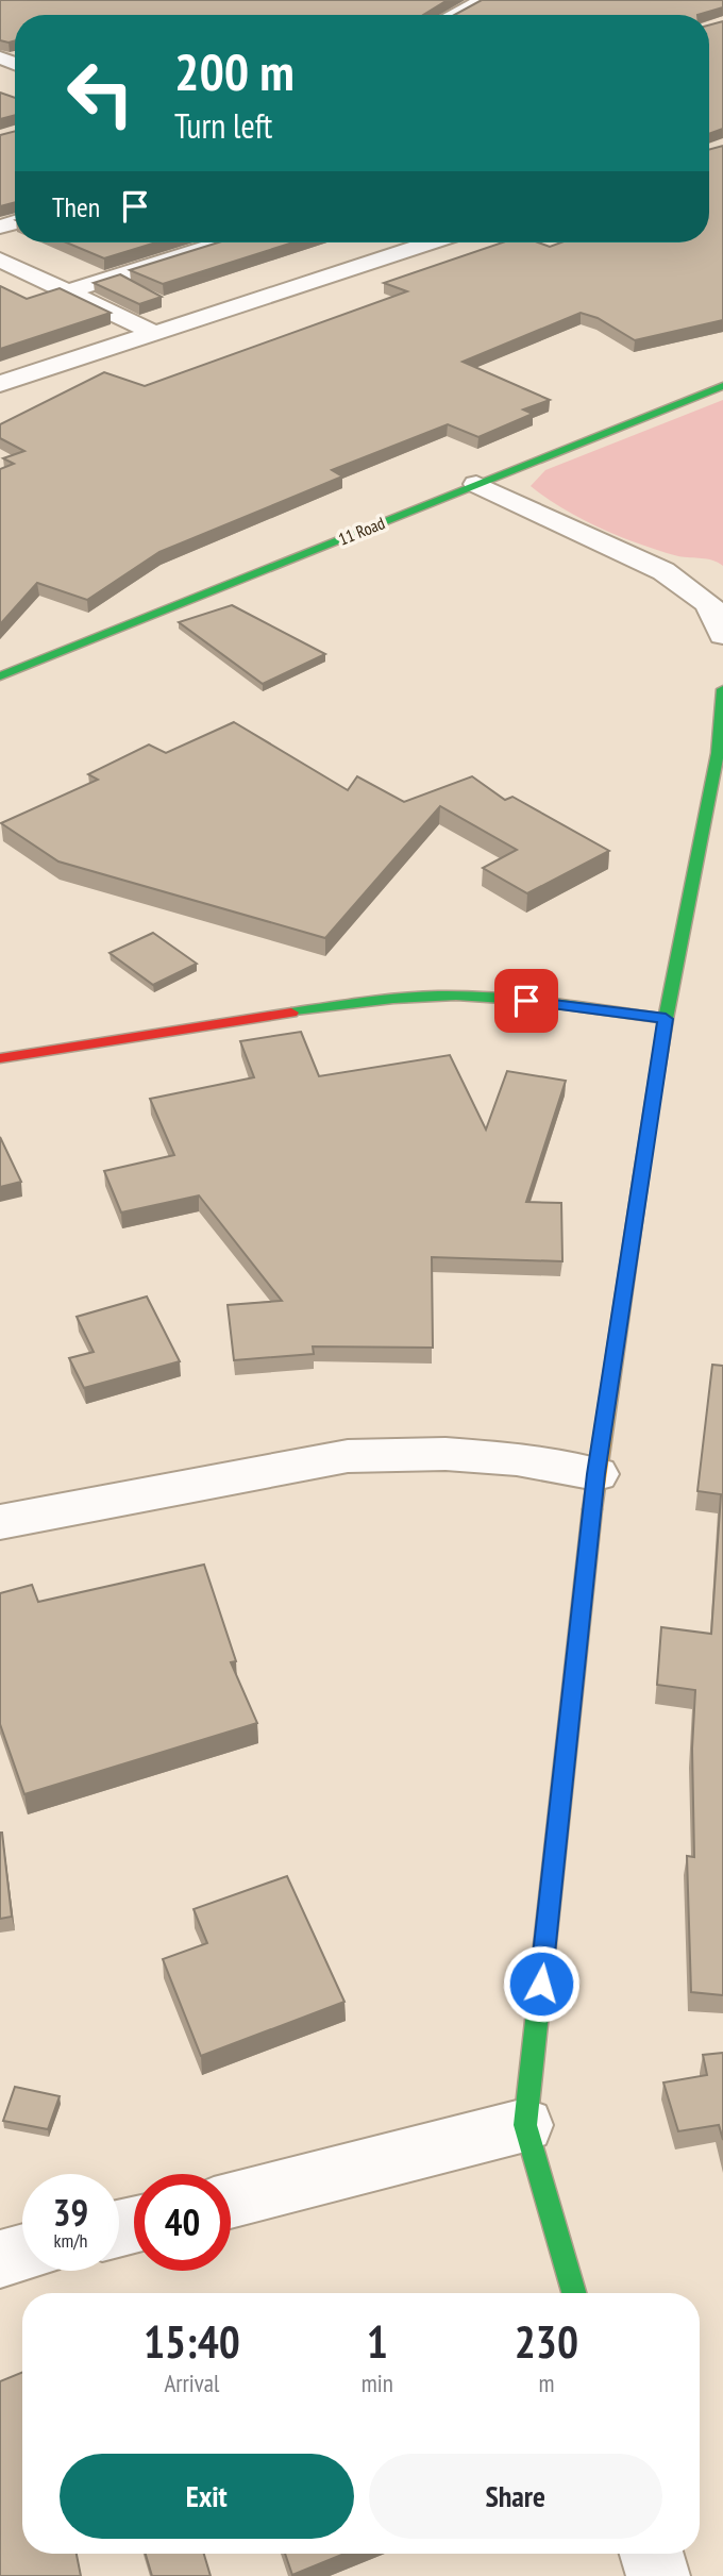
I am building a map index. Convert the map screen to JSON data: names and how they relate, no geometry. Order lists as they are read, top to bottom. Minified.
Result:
{"streets":{"street":["11 Road"]},"page":{"turn":["200 m","Turn left"],"then":"Then","speed":"39 km/h","limit":"40","eta":["15:40","Arrival","1","min","230","m"],"buttons":["Exit","Share"]}}
